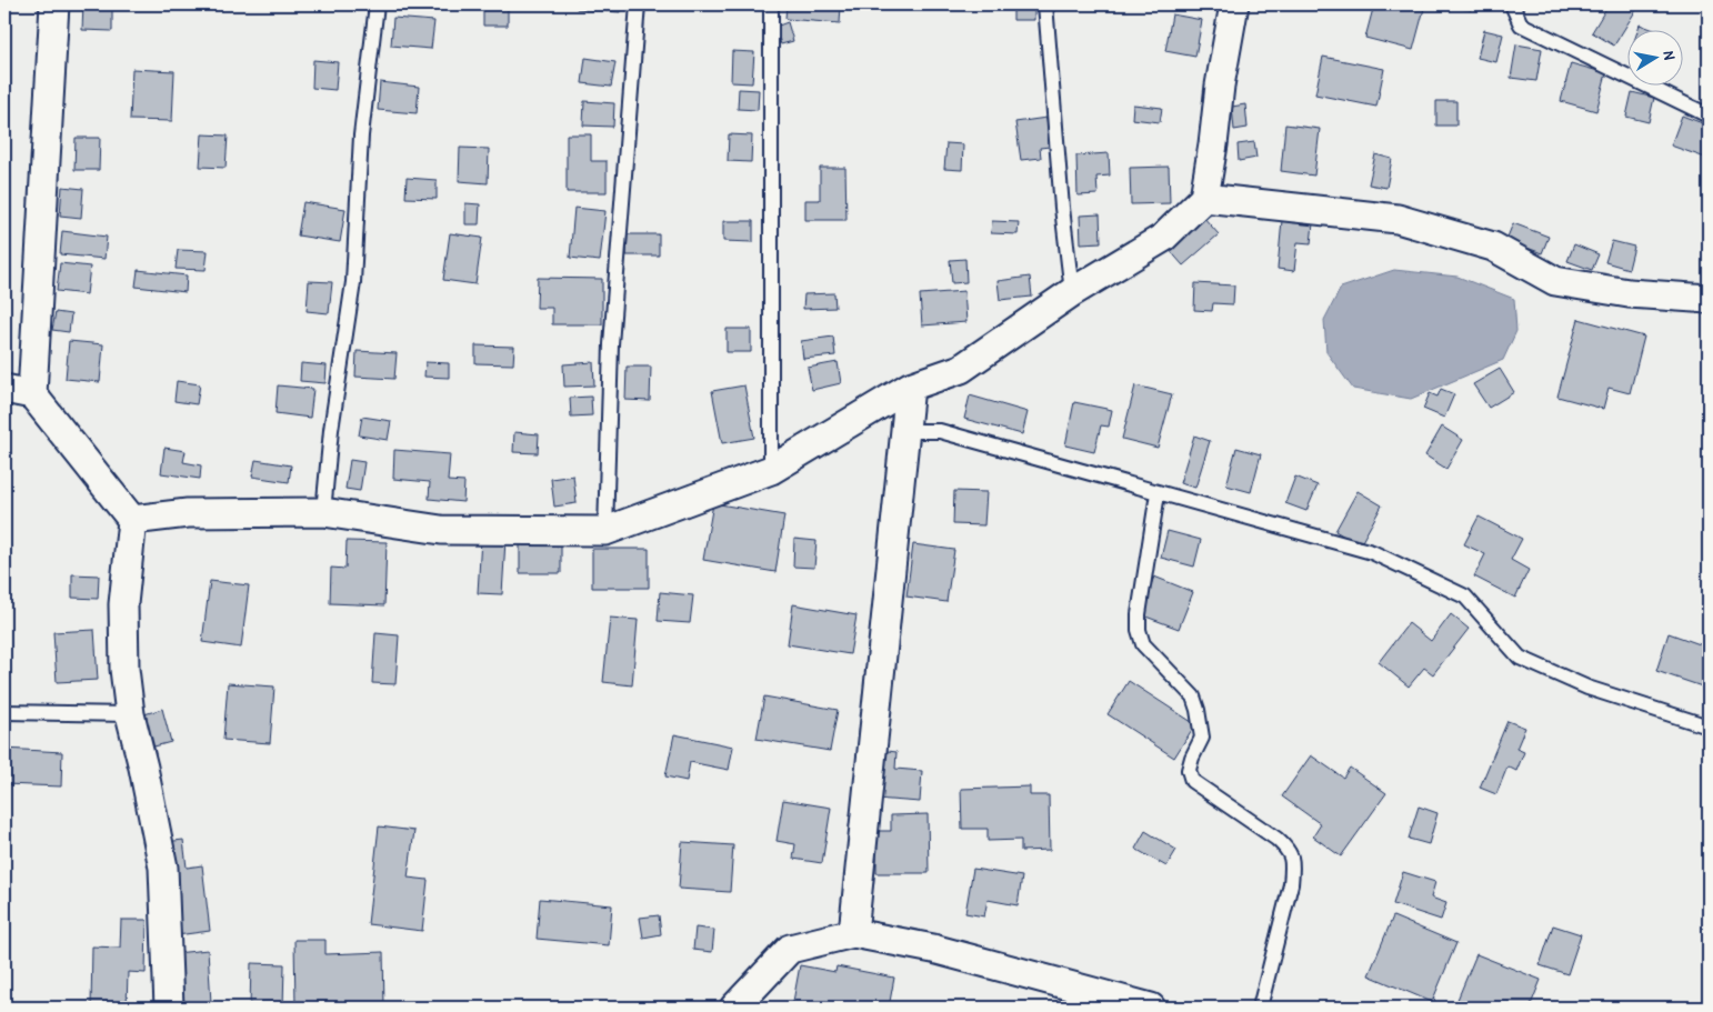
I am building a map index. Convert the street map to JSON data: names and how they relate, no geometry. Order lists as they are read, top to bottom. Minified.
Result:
{"north":"right"}
